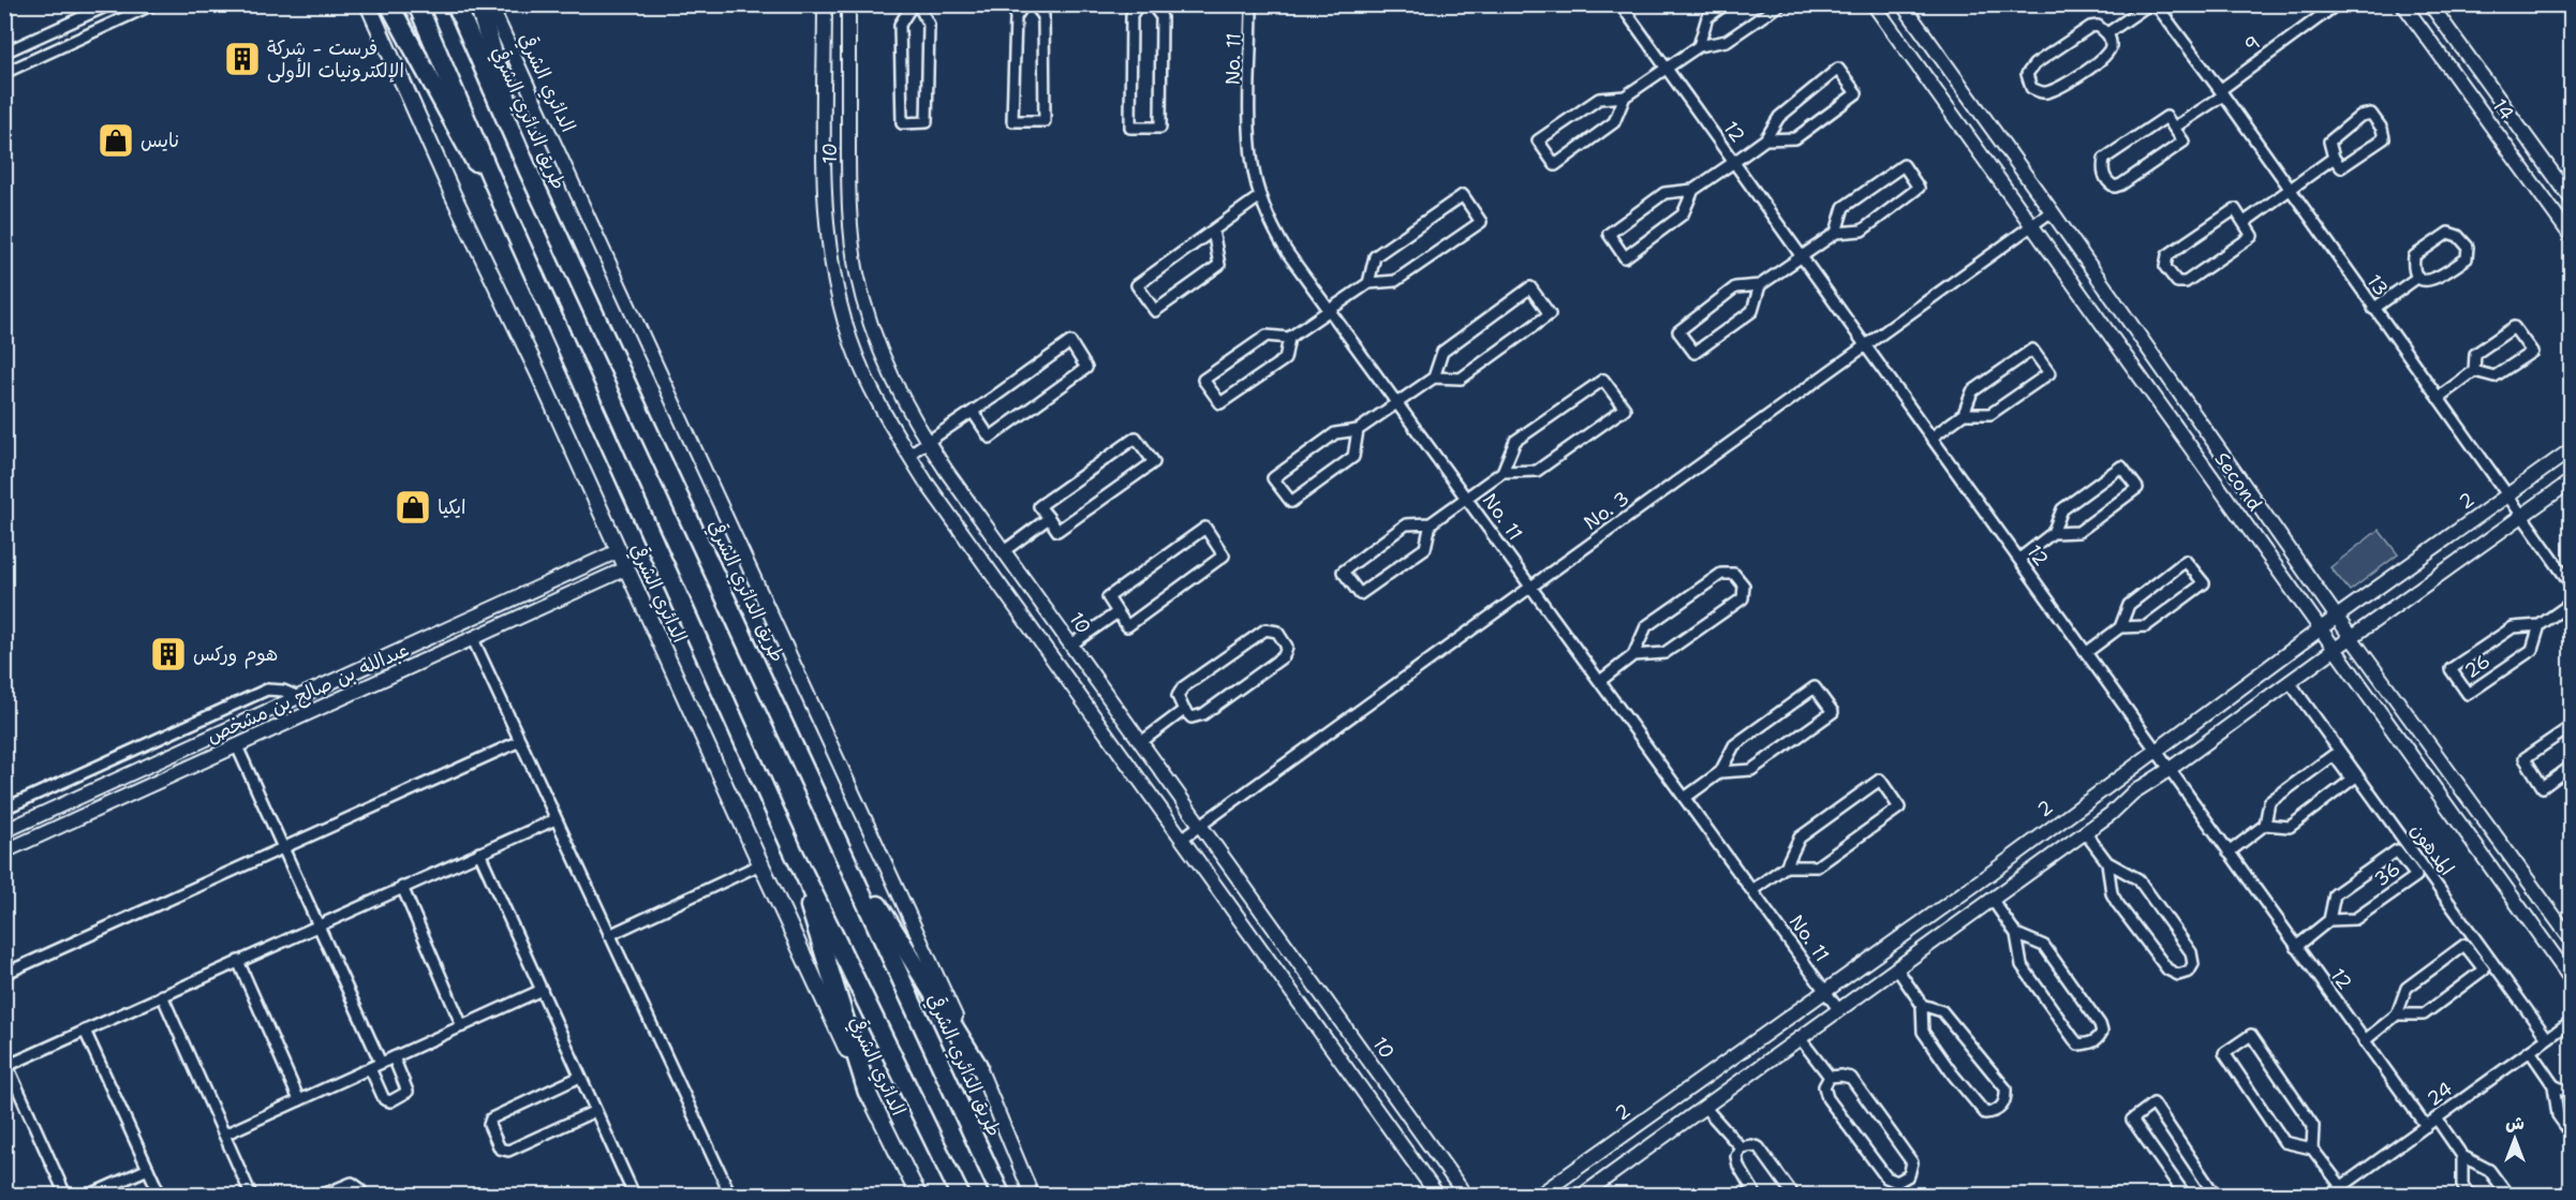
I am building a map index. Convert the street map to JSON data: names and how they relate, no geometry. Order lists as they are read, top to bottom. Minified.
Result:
{"streets":{"highway":["طريق الدائري الشرقي"],"main road":["الدائري الشرقي"],"street":["9","No. 11","14","12","10","13","Second","2","No. 3","26","عبدالله بن صالح بن مشخص","المدهون","36","24"]},"crossings":[["9","13"],["No. 11","2"],["No. 11","No. 3"],["الدائري الشرقي","عبدالله بن صالح بن مشخص"],["12","2"],["12","No. 3"],["12","24"],["10","No. 3"],["13","2"],["Second","2"],["Second","No. 3"],["المدهون","24"]],"places":{"building":["فرست - شركة الإلكترونيات الأولى","هوم وركس"],"shop":["نايس","ايكيا"]},"north":"top"}
